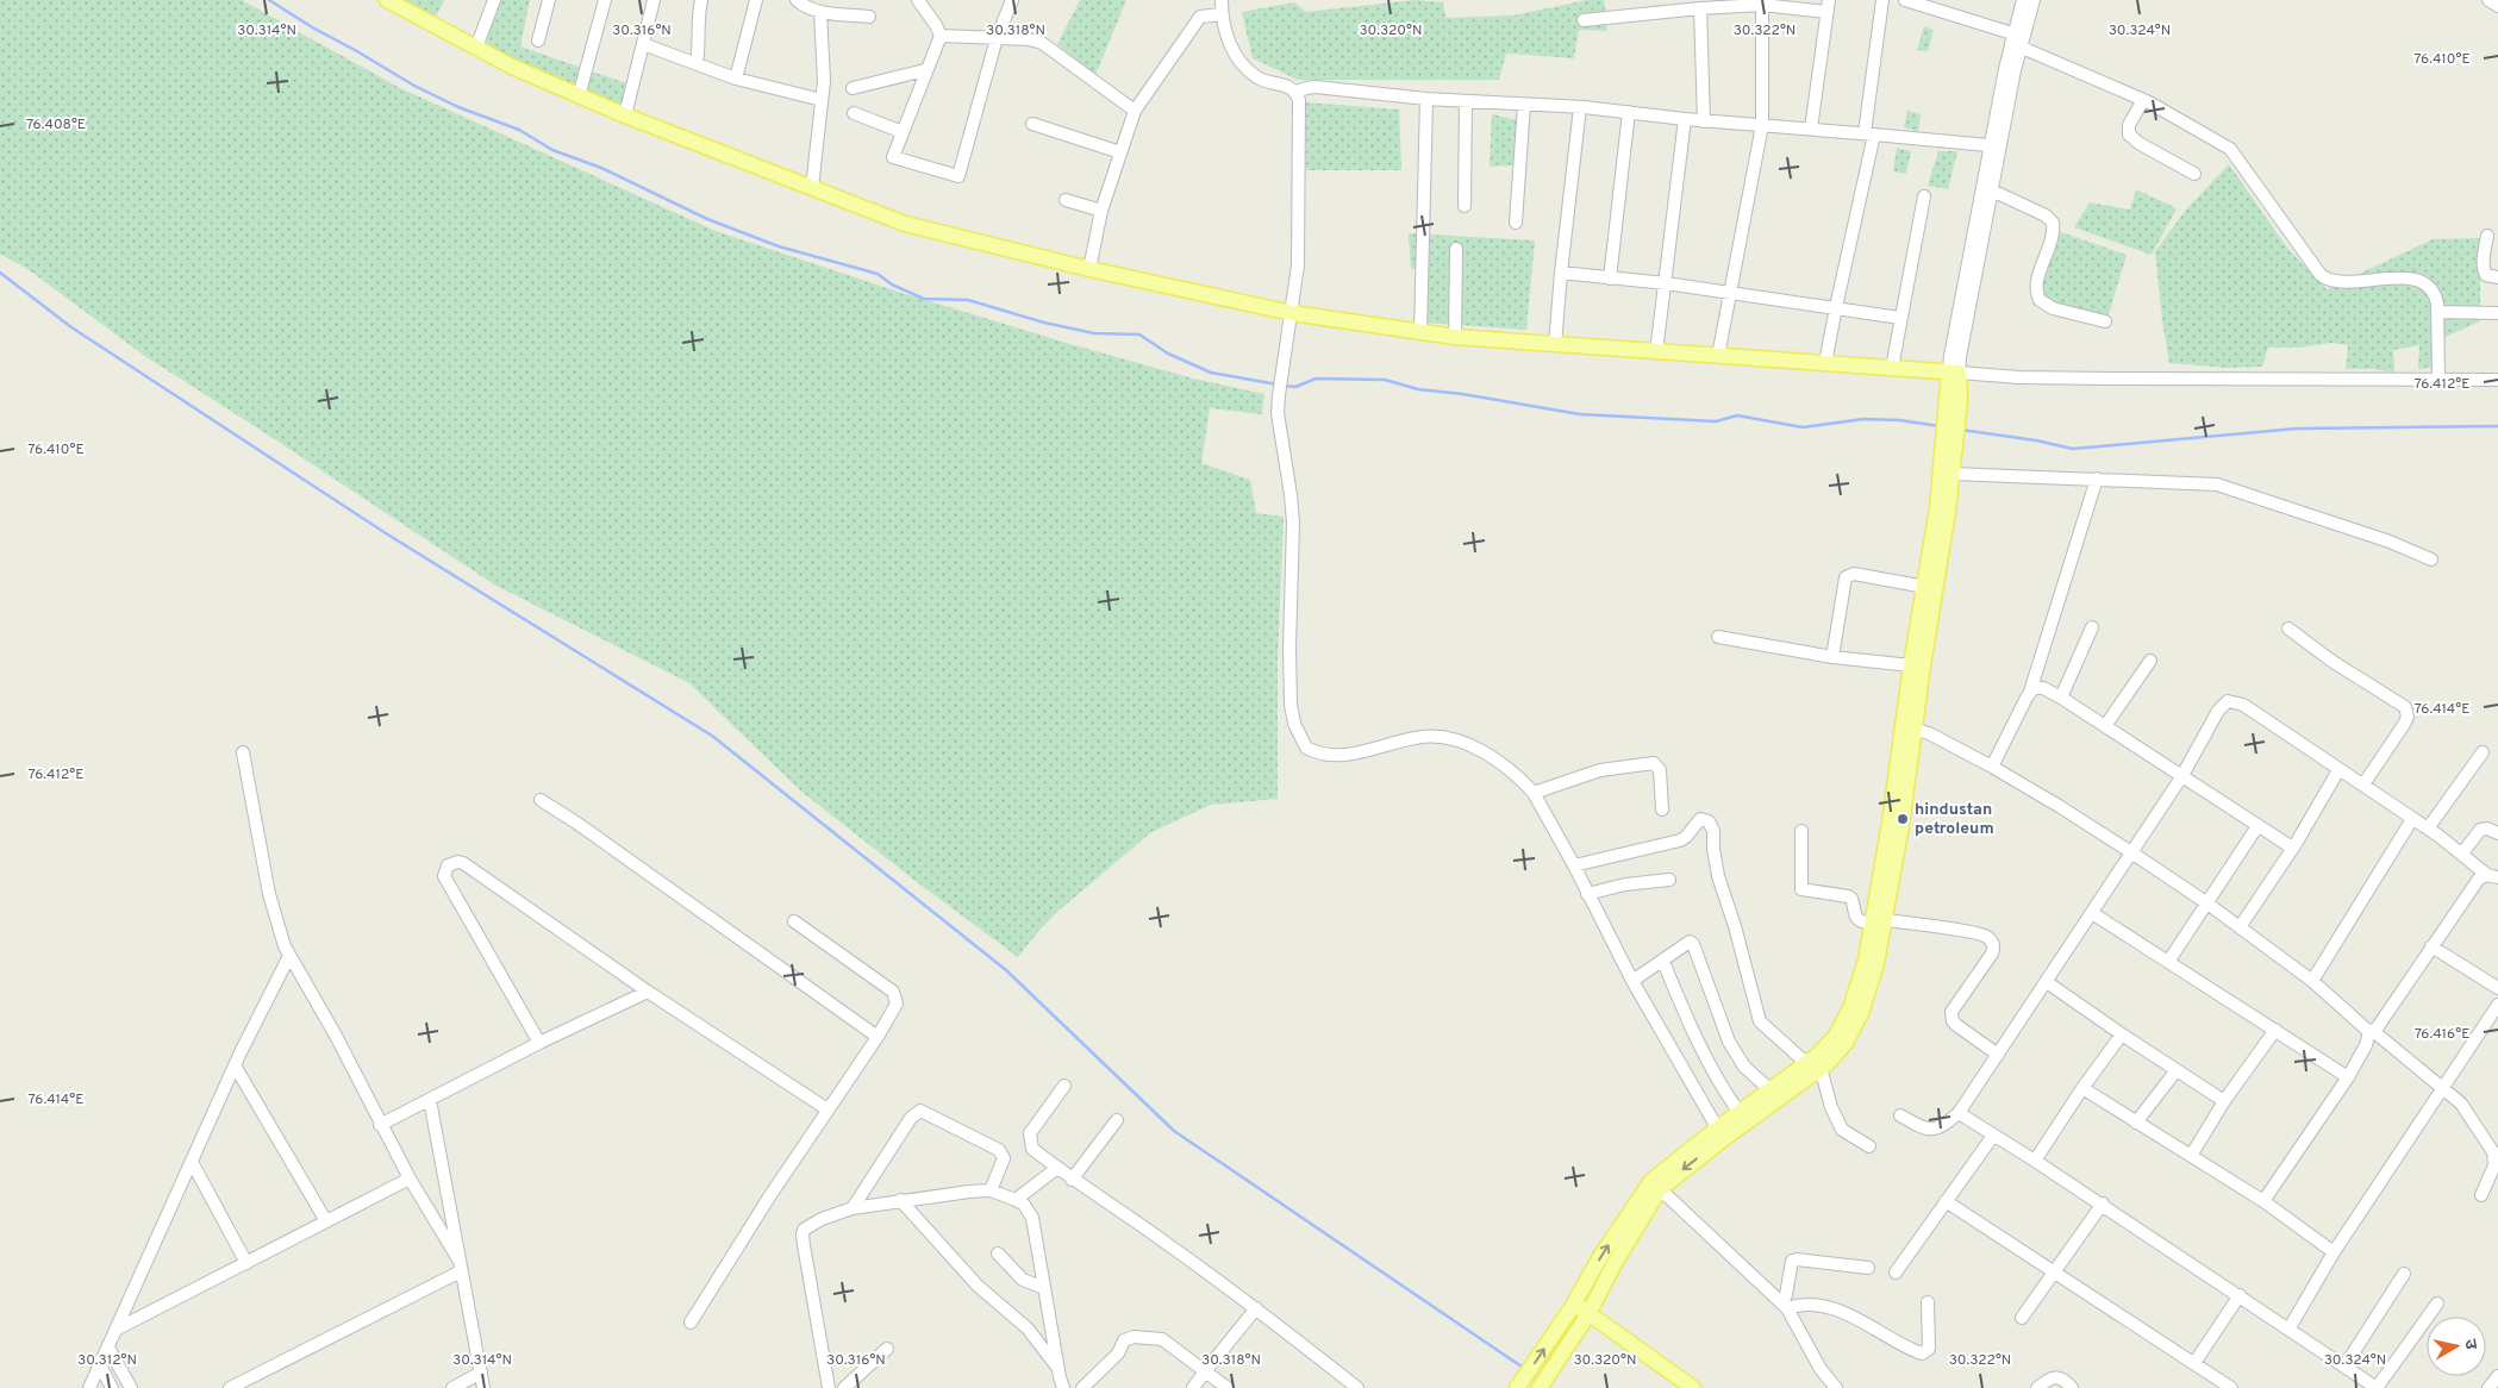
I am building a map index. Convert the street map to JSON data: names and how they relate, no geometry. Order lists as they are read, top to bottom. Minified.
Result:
{"places":["hindustan petroleum"],"north":"right","coordinates":["30.314°N","30.316°N","30.318°N","30.320°N","30.322°N","30.324°N","76.410°E","76.408°E","76.412°E","76.414°E","76.416°E","30.312°N"]}
